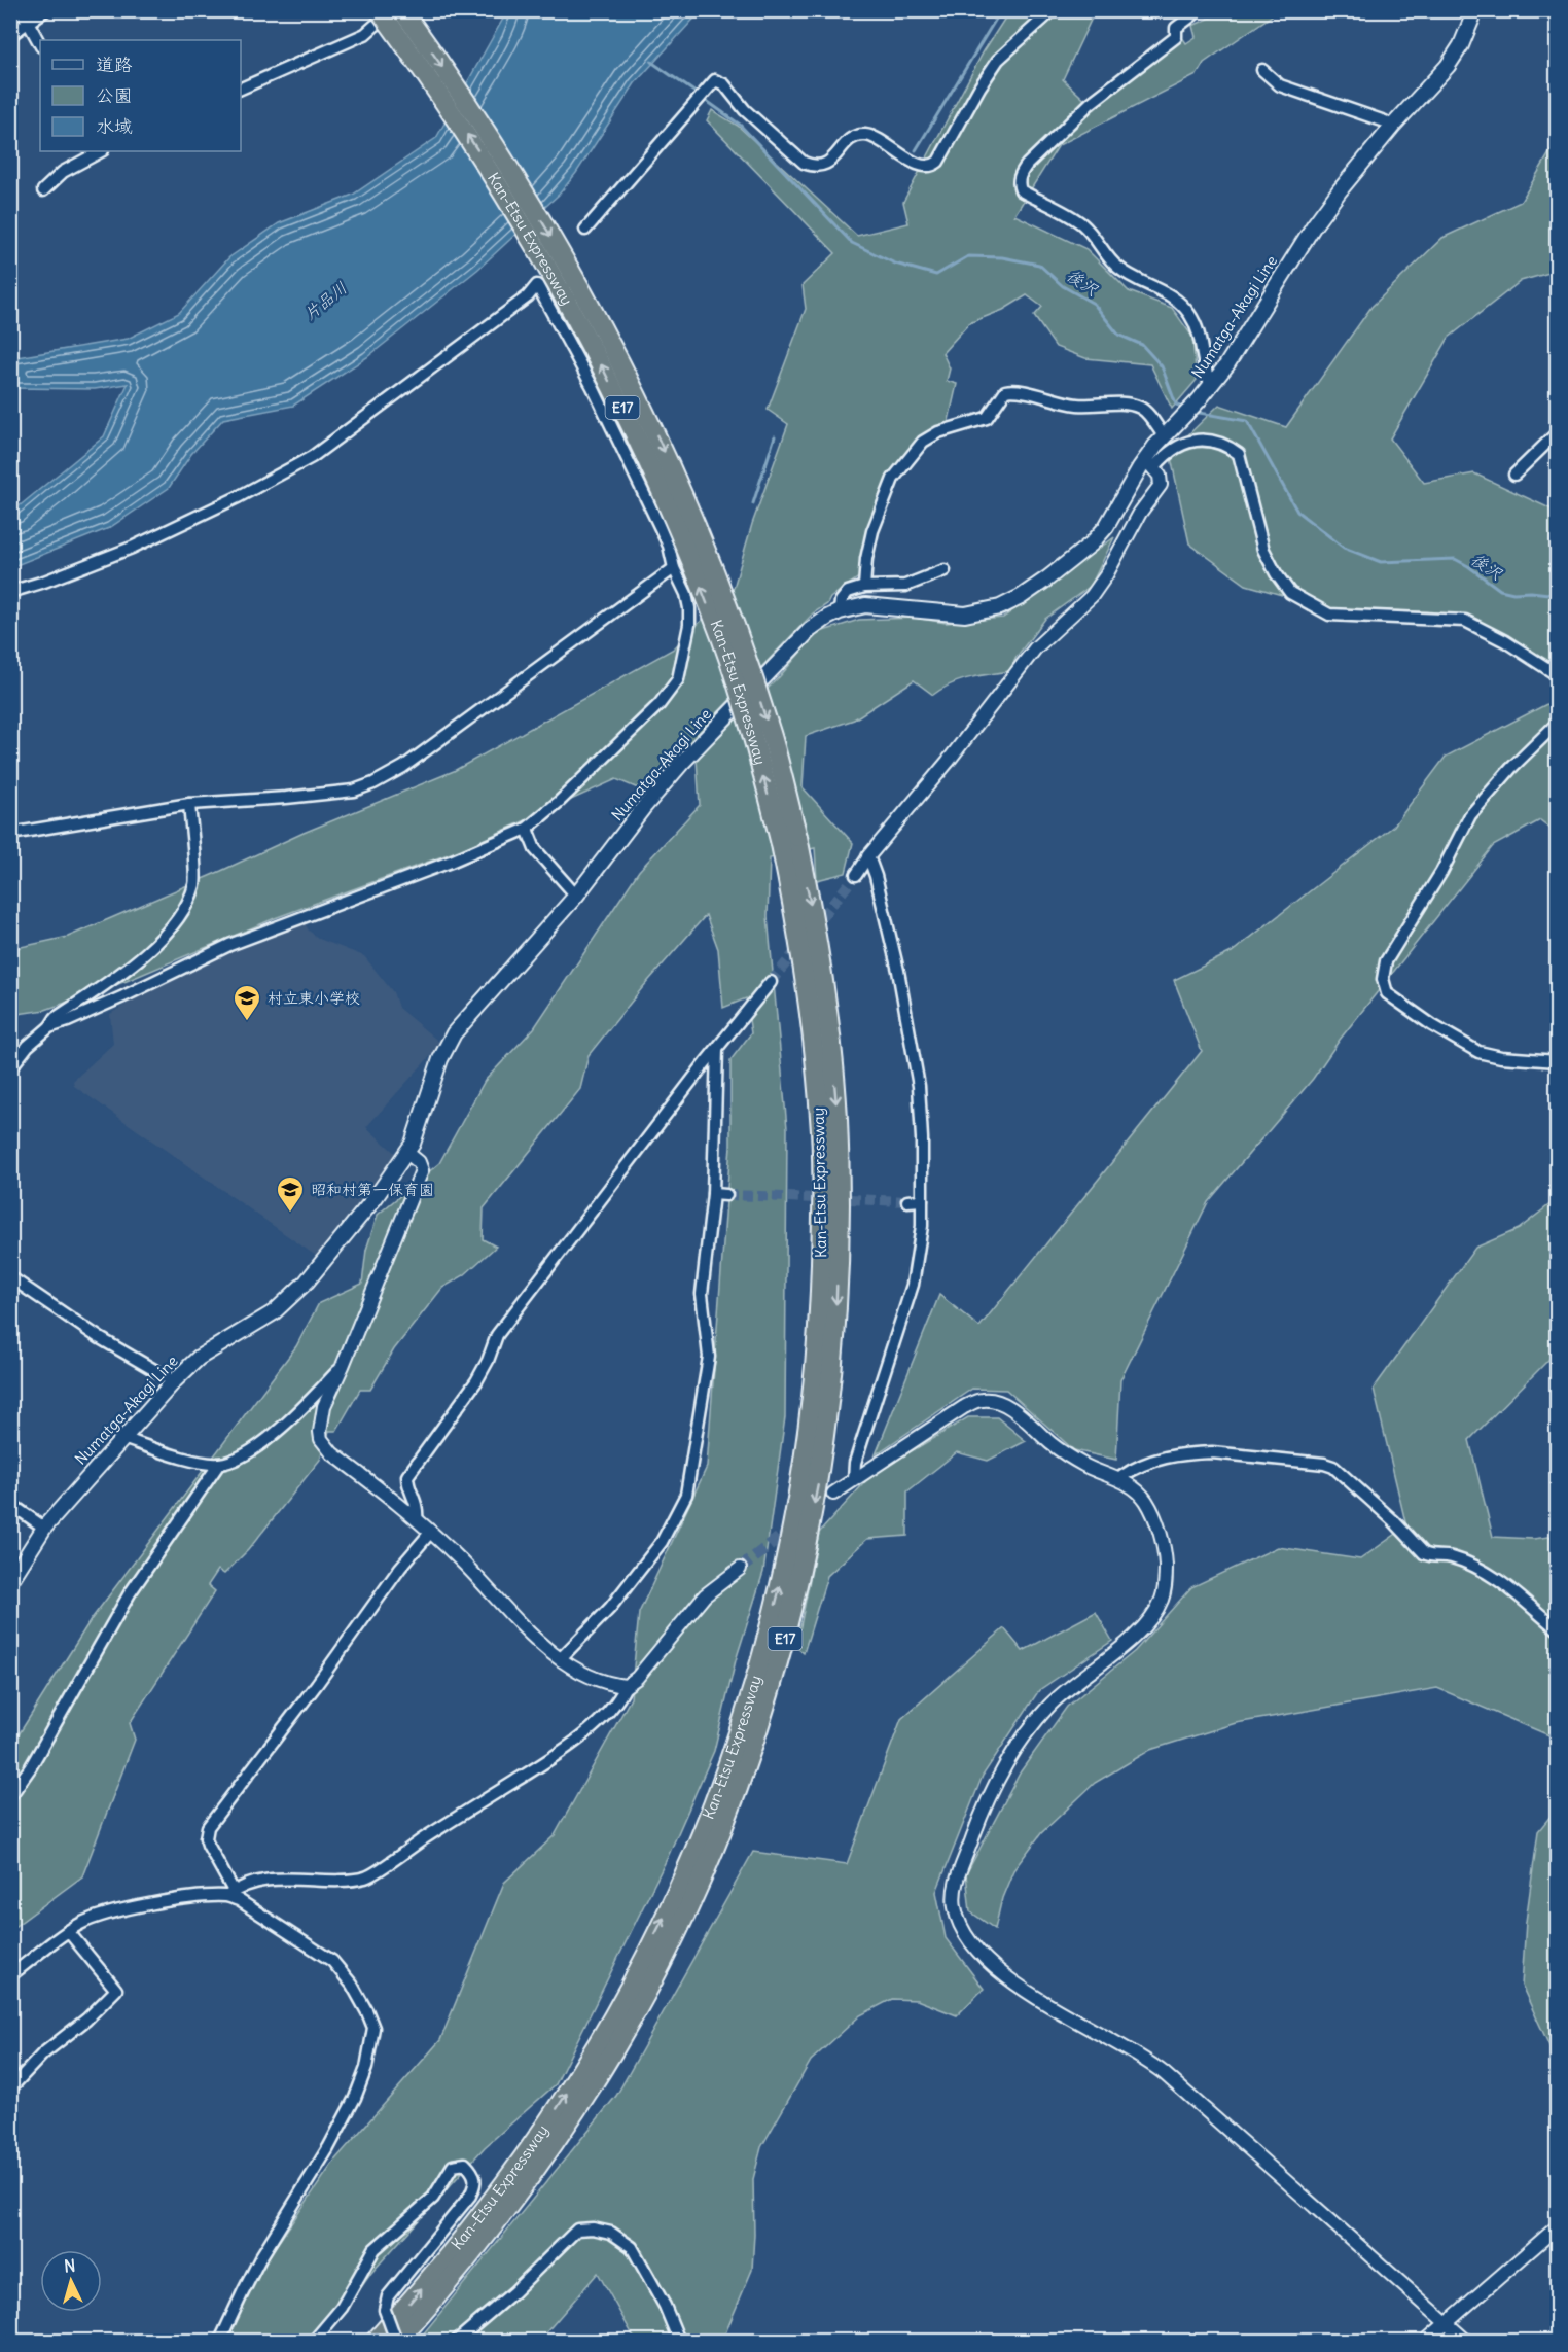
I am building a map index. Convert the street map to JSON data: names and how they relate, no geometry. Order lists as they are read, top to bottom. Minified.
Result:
{"streets":{"highway":["Kan-Etsu Expressway","E17"],"main road":["Numatga-Akagi Line"]},"water":["後沢","片品川"],"places":{"school or university":["村立東小学校","昭和村第一保育園"]},"legend":["道路","公園","水域"],"north":"top"}
